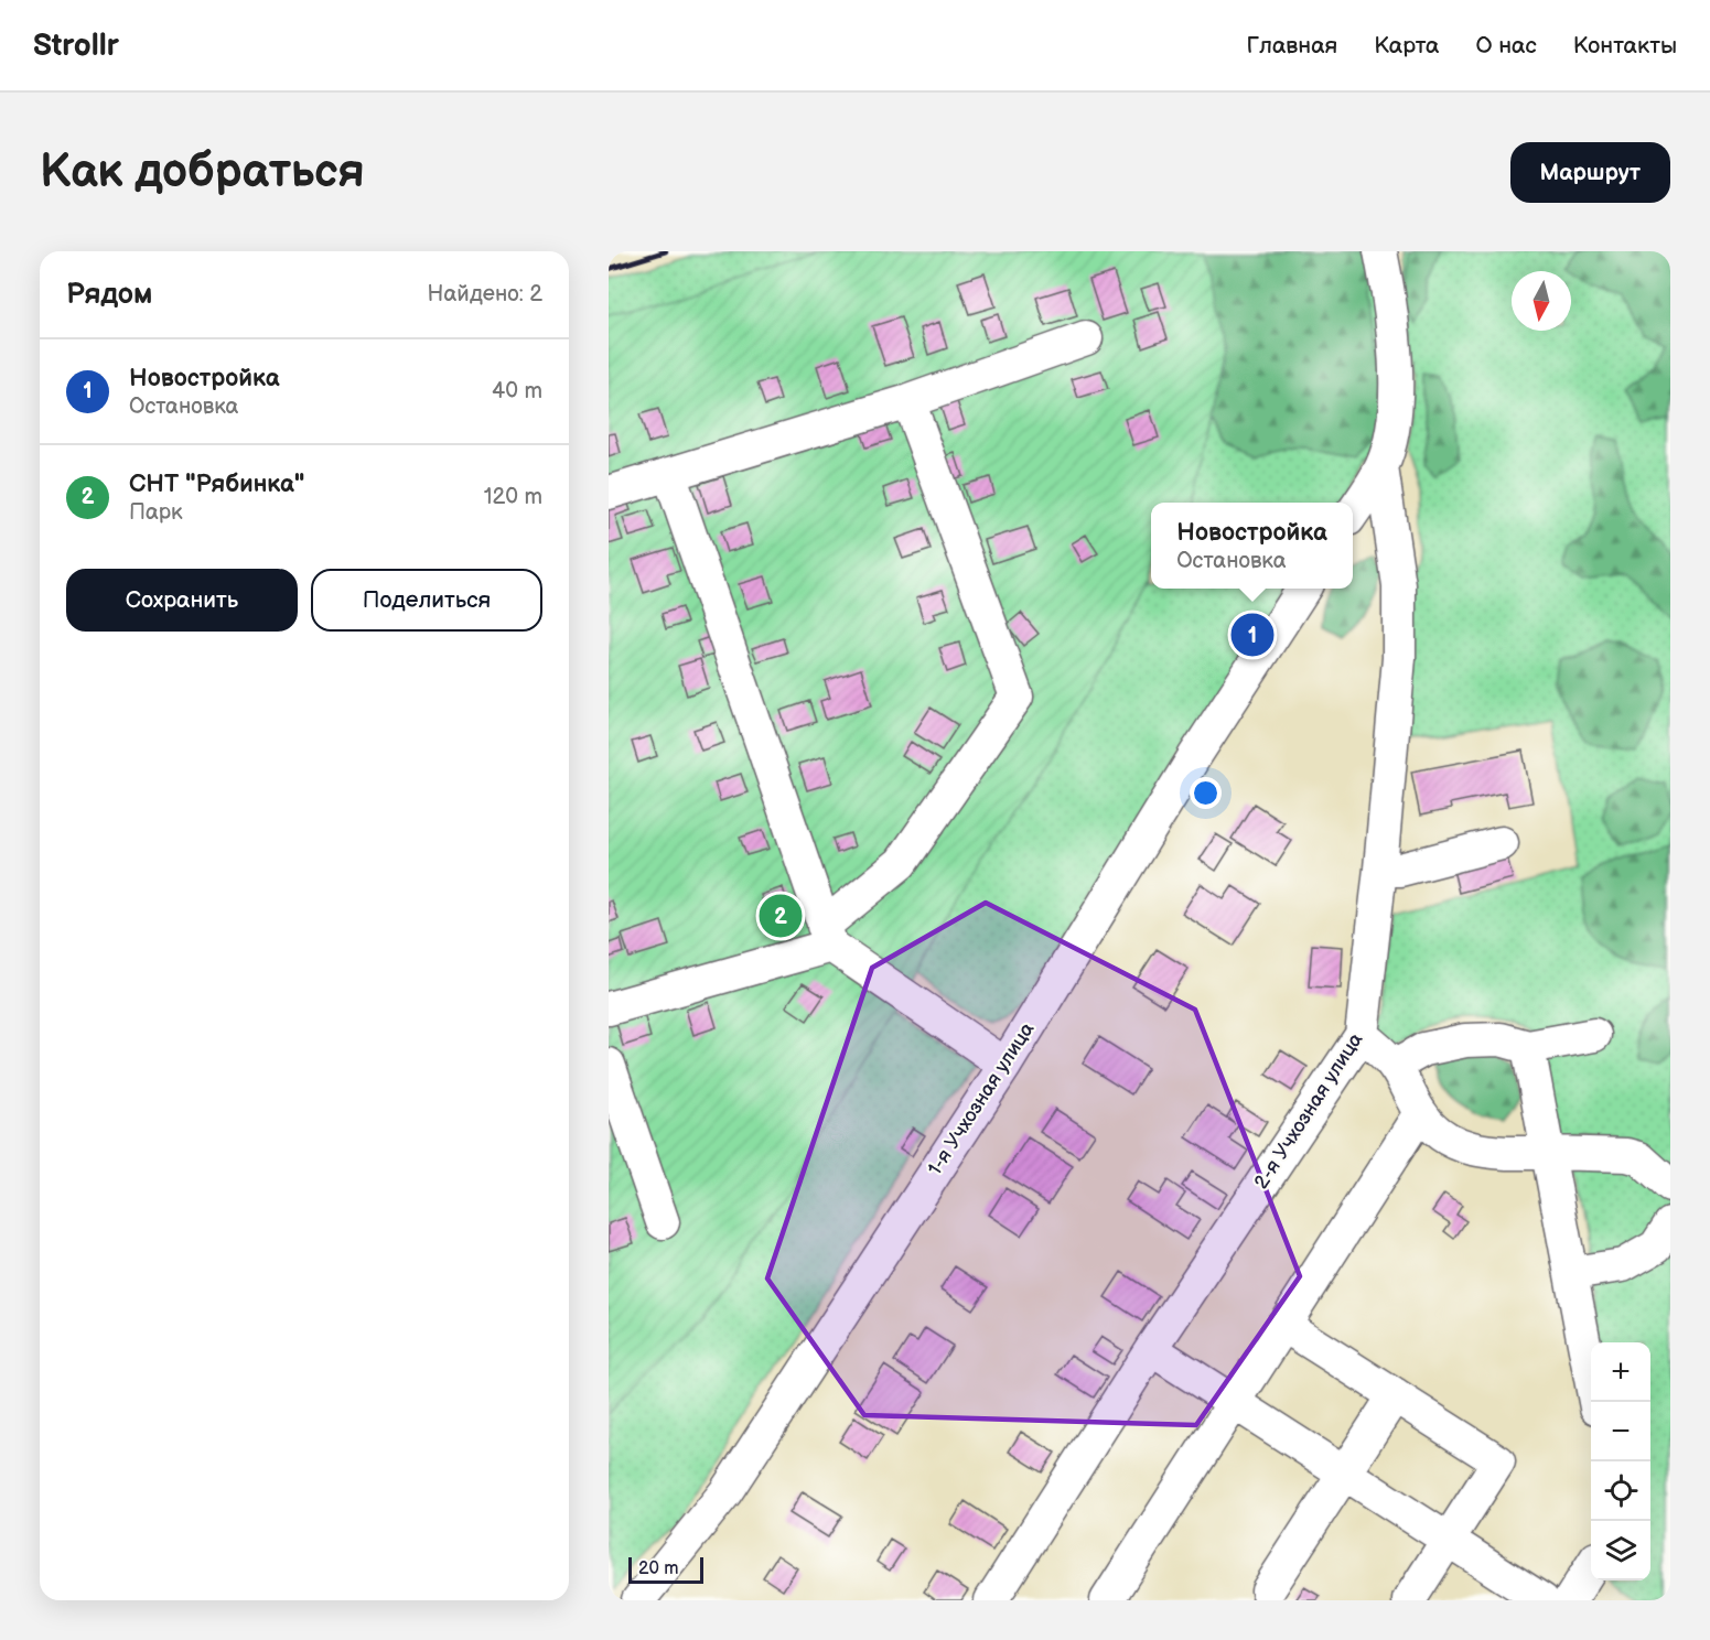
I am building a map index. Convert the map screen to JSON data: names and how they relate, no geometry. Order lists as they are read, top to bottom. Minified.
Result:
{"streets":{"street":["1-я Учхозная улица","2-я Учхозная улица"]},"scale_bar":"20 m","north":"bottom","page":{"header":"Strollr","nav":["Главная","Карта","О нас","Контакты"],"buttons":["Маршрут",["Сохранить","Поделиться"]],"title":"Как добраться","heading":["Рядом","Найдено: 2"],"list":[{"mark":"1","name":"Новостройка","note":"Остановка","value":"40 m"},{"mark":"2","name":"СНТ \"Рябинка\"","note":"Парк","value":"120 m"}],"popup":["Новостройка","Остановка"],"pins":["1","2"],"map_buttons":["+","−"],"scale":"20 m"}}
